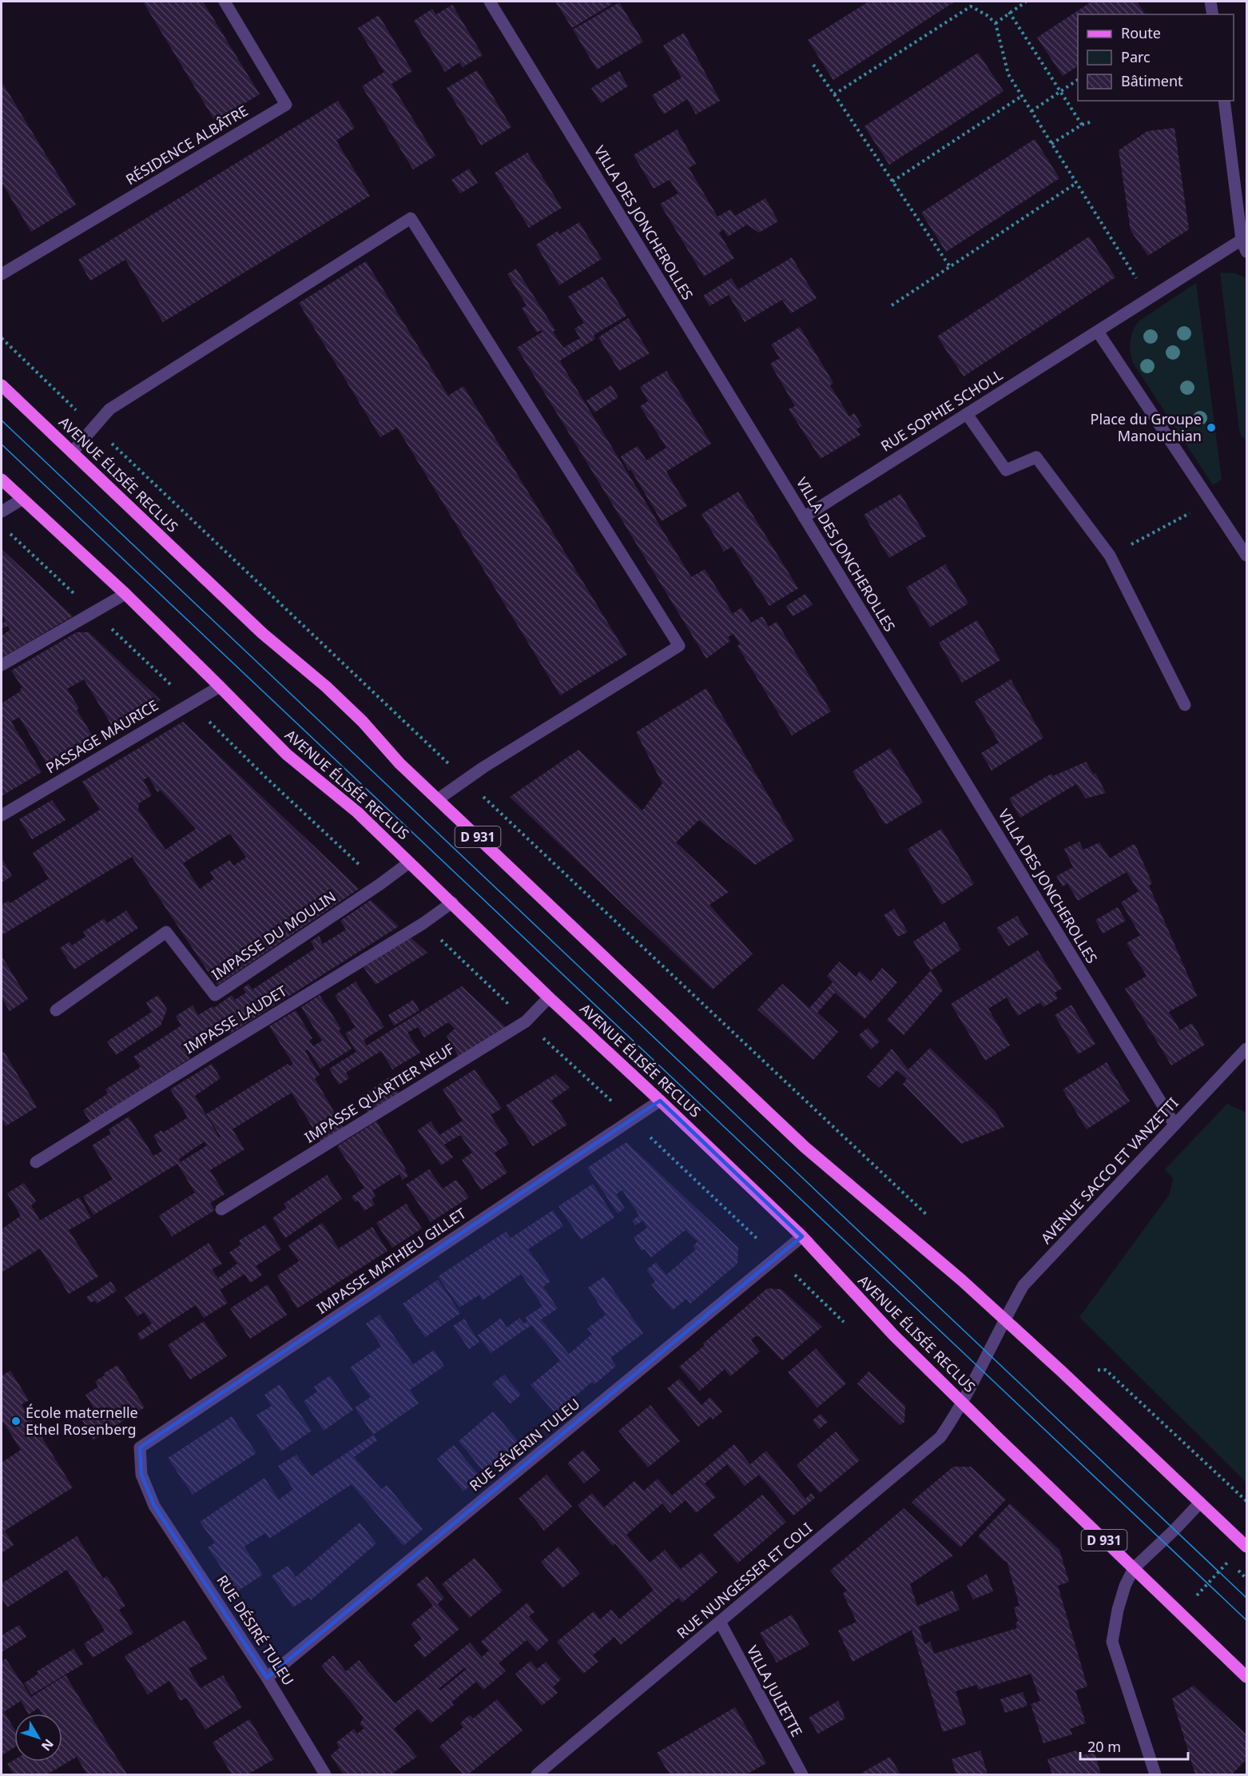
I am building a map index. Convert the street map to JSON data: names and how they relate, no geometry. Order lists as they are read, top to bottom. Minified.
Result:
{"streets":{"main road":["AVENUE ÉLISÉE RECLUS","D 931"],"street":["RÉSIDENCE ALBÂTRE","VILLA DES JONCHEROLLES","RUE SOPHIE SCHOLL","PASSAGE MAURICE","IMPASSE DU MOULIN","IMPASSE LAUDET","IMPASSE QUARTIER NEUF","AVENUE SACCO ET VANZETTI","IMPASSE MATHIEU GILLET","RUE SÉVERIN TULEU","RUE NUNGESSER ET COLI","RUE DÉSIRÉ TULEU","VILLA JULIETTE"]},"crossings":[["VILLA DES JONCHEROLLES","RUE SOPHIE SCHOLL"],["VILLA DES JONCHEROLLES","AVENUE SACCO ET VANZETTI"],["AVENUE ÉLISÉE RECLUS","PASSAGE MAURICE"],["AVENUE ÉLISÉE RECLUS","IMPASSE DU MOULIN"],["AVENUE ÉLISÉE RECLUS","IMPASSE LAUDET"],["AVENUE ÉLISÉE RECLUS","IMPASSE QUARTIER NEUF"],["AVENUE ÉLISÉE RECLUS","AVENUE SACCO ET VANZETTI"],["AVENUE ÉLISÉE RECLUS","IMPASSE MATHIEU GILLET"],["AVENUE ÉLISÉE RECLUS","RUE SÉVERIN TULEU"],["AVENUE ÉLISÉE RECLUS","RUE NUNGESSER ET COLI"],["AVENUE SACCO ET VANZETTI","RUE NUNGESSER ET COLI"],["IMPASSE MATHIEU GILLET","RUE DÉSIRÉ TULEU"],["RUE SÉVERIN TULEU","RUE DÉSIRÉ TULEU"],["RUE NUNGESSER ET COLI","VILLA JULIETTE"]],"places":["Place du Groupe Manouchian","École maternelle Ethel Rosenberg"],"legend":["Route","Parc","Bâtiment"],"scale_bar":"20 m","north":"bottom right"}
